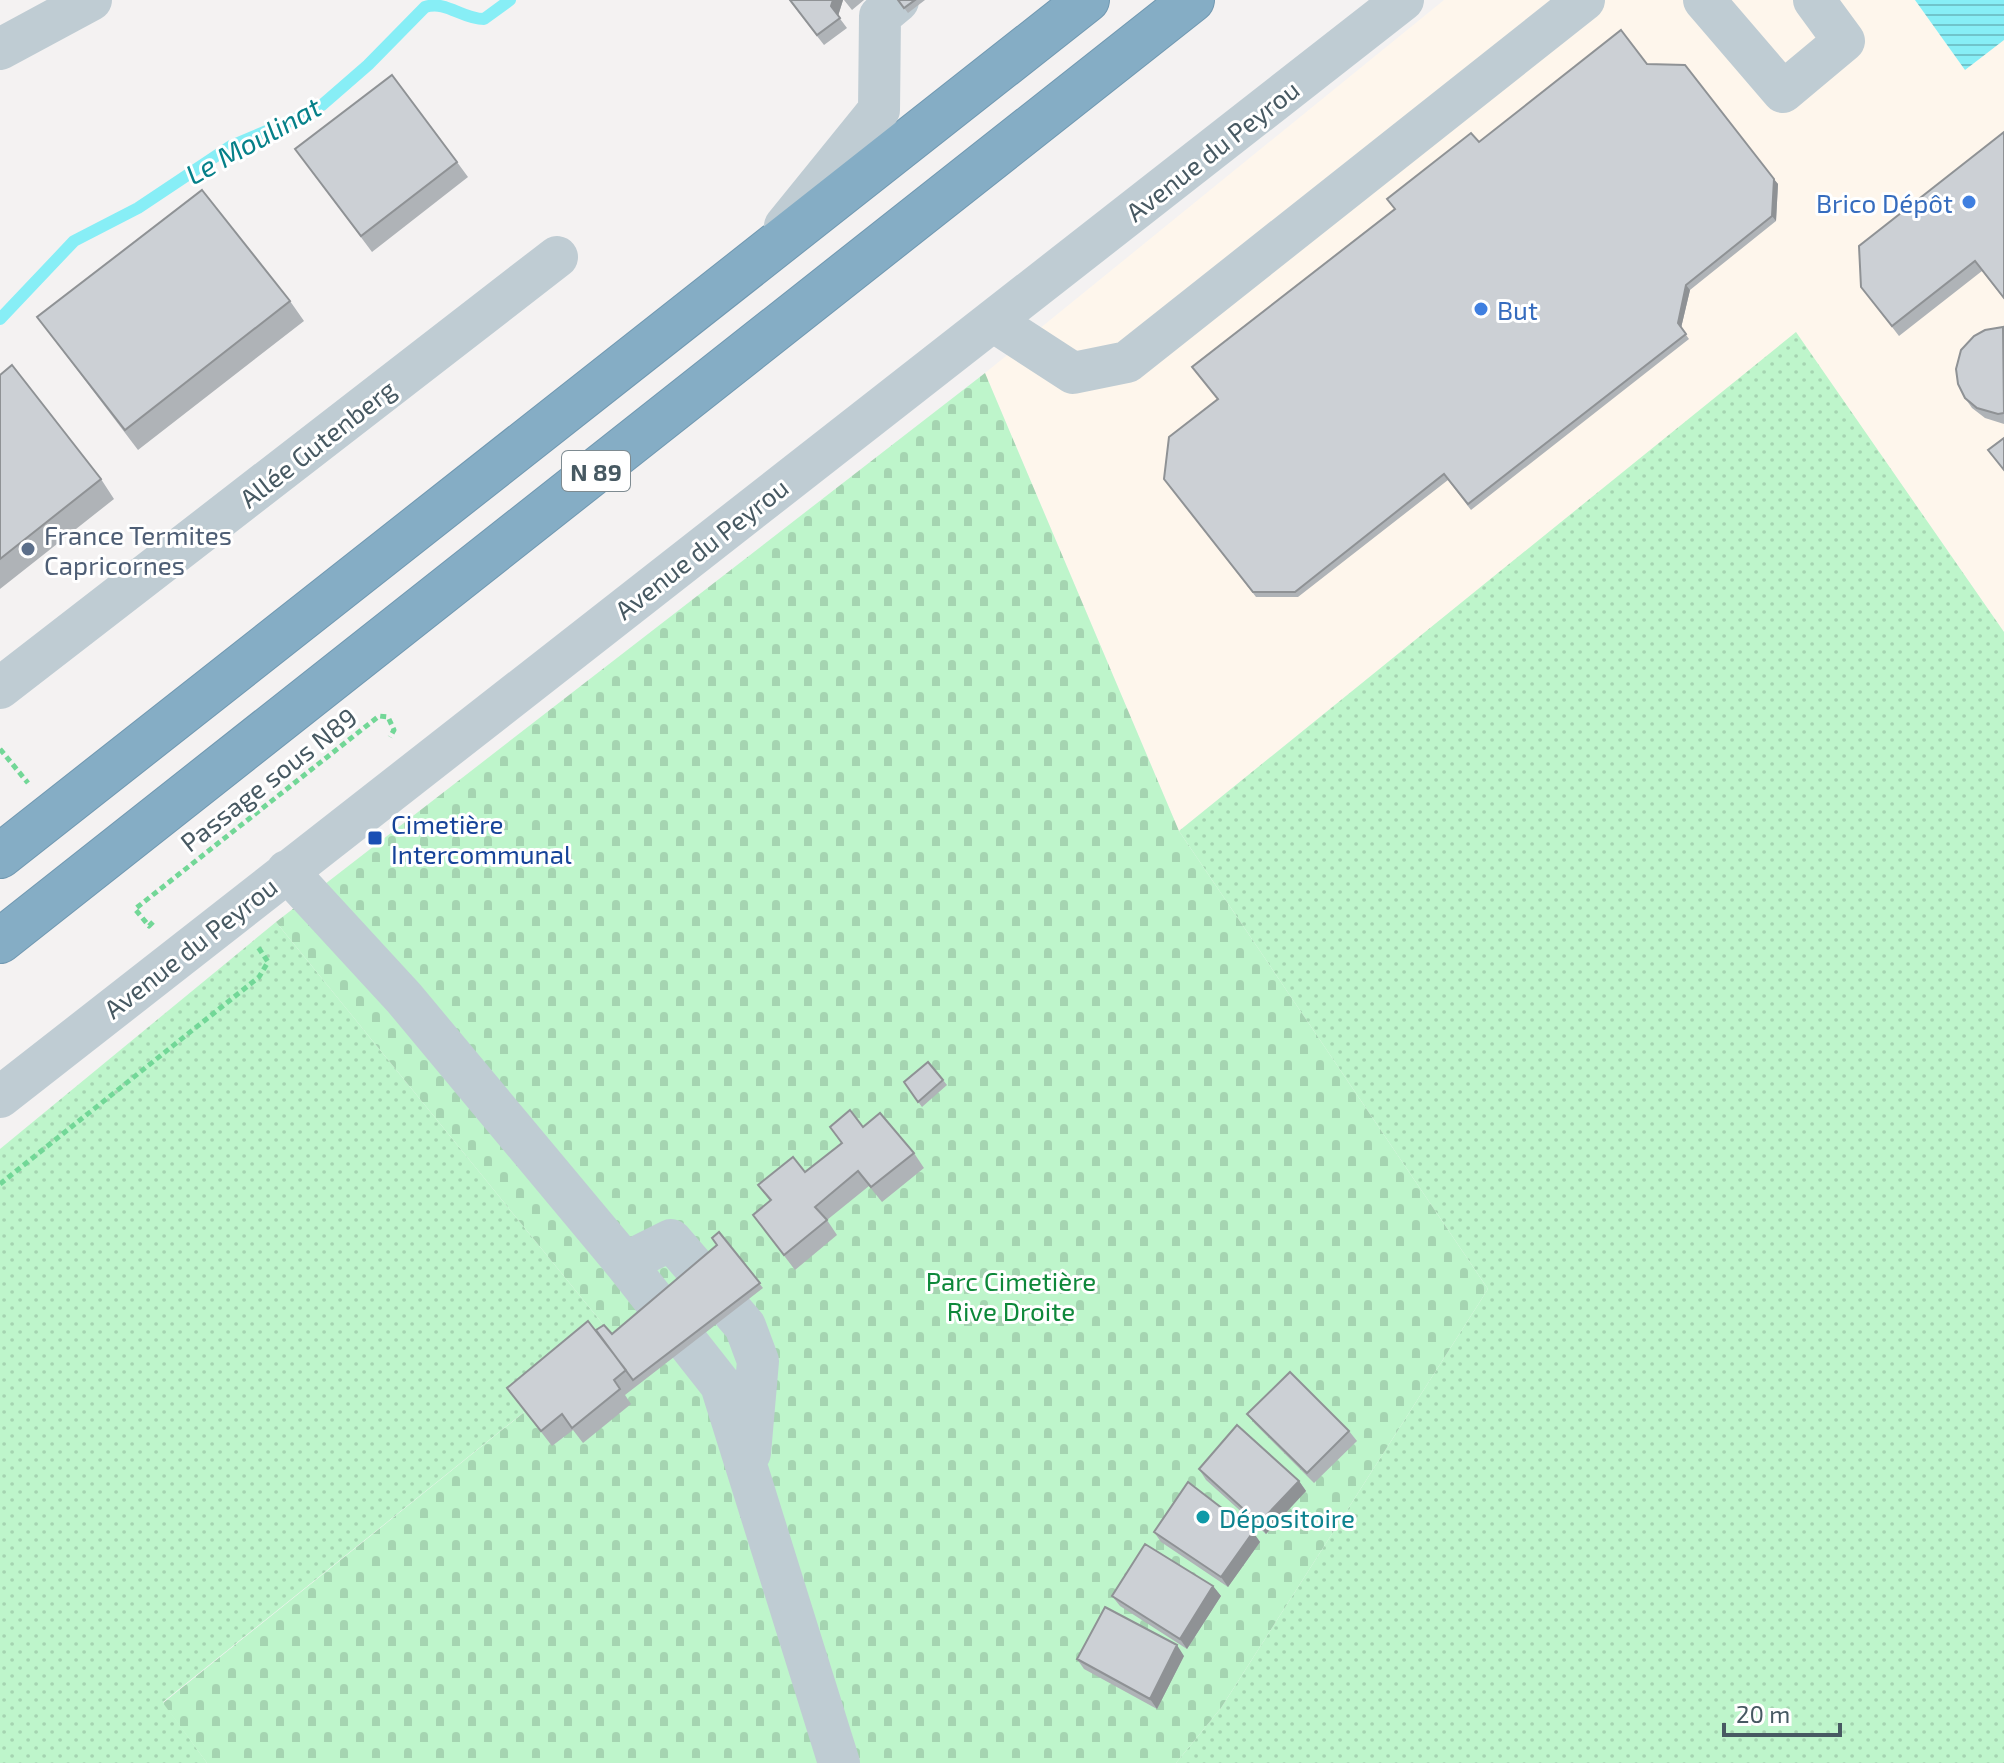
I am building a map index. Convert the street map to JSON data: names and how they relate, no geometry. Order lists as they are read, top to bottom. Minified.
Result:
{"streets":{"highway":["N 89"],"street":["Avenue du Peyrou","Allée Gutenberg"],"path":["Passage sous N89"]},"water":["Le Moulinat"],"parks":["Parc Cimetière Rive Droite"],"places":{"other":["Brico Dépôt","But","France Termites Capricornes","Dépositoire"],"transit":["Cimetière Intercommunal"]},"scale_bar":"20 m"}
